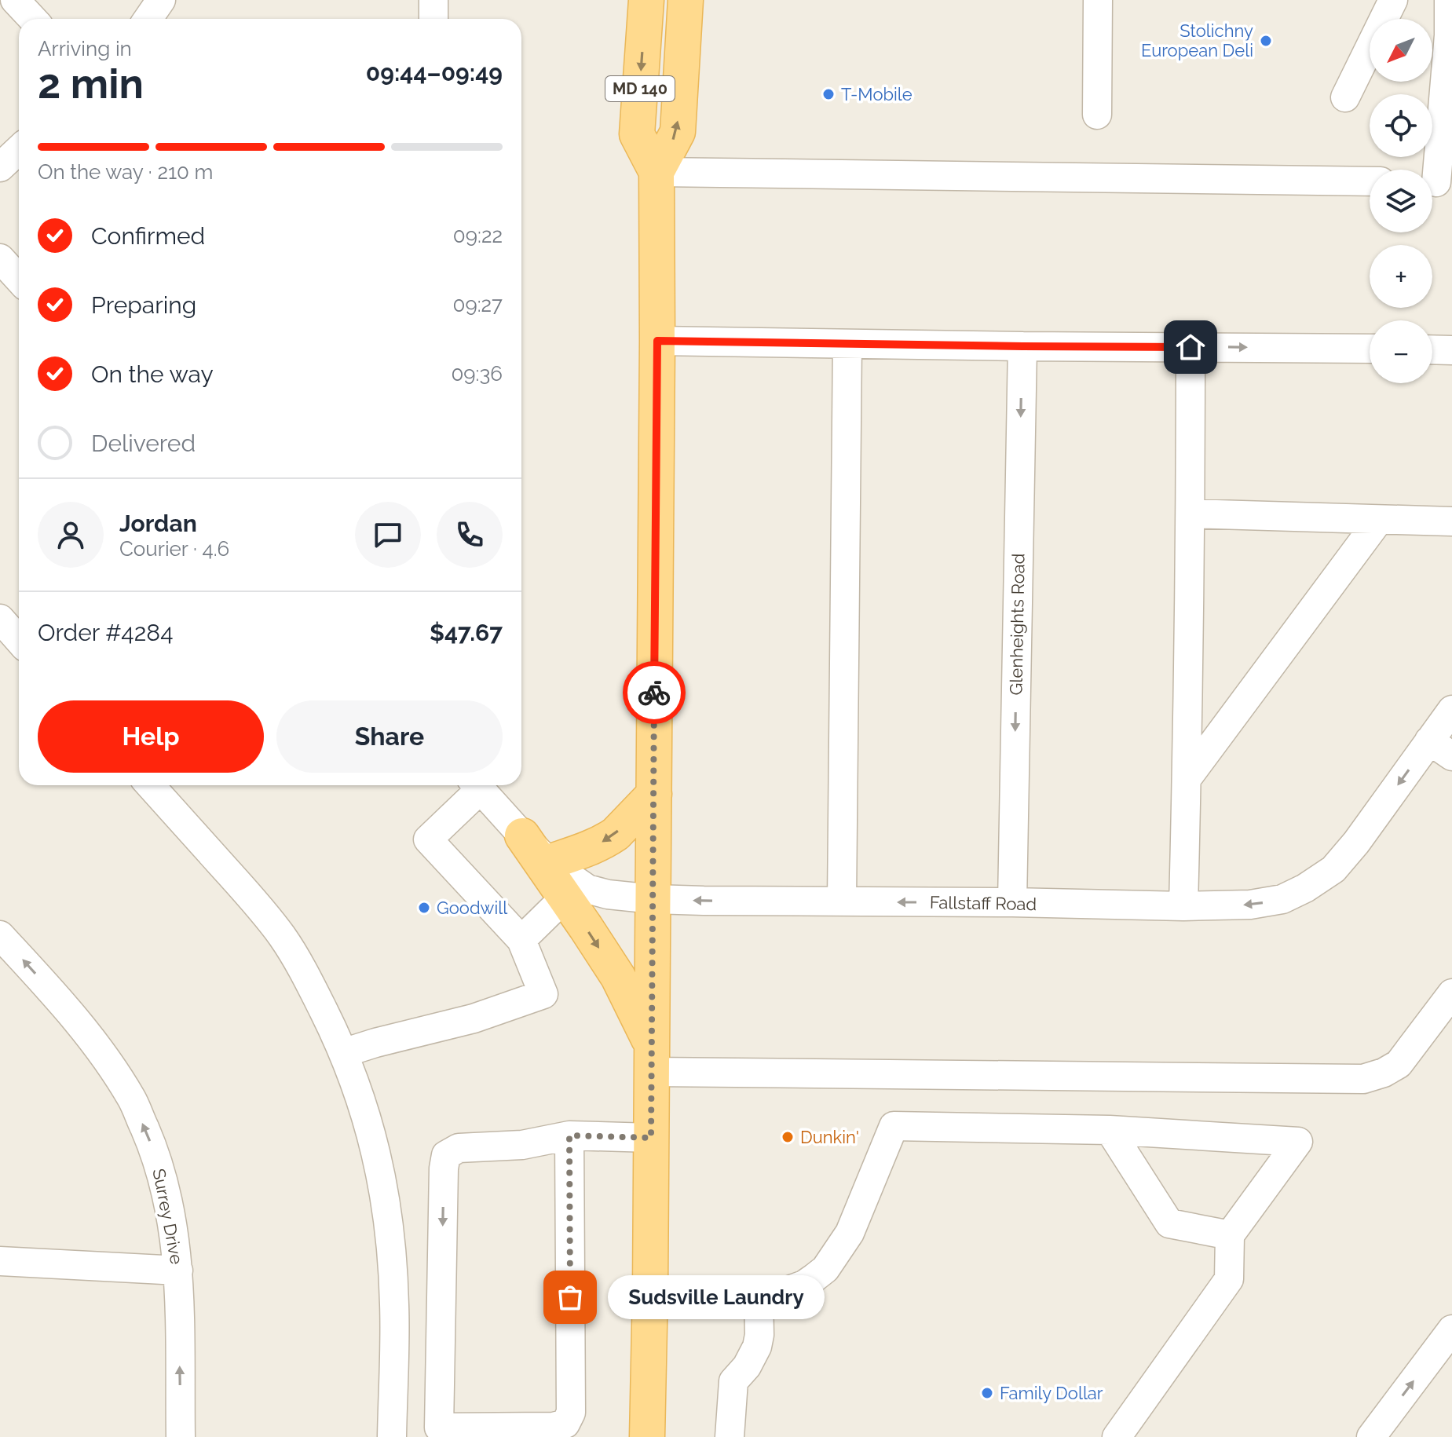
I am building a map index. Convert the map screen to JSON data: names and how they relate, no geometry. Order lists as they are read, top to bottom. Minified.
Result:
{"streets":{"main road":["MD 140"],"street":["Glenheights Road","Fallstaff Road","Surrey Drive"]},"crossings":[["MD 140","Fallstaff Road"],["Glenheights Road","Fallstaff Road"]],"places":["Stolichny European Deli","T-Mobile","Goodwill","Dunkin'","Sudsville Laundry","Family Dollar"],"north":"bottom left","page":{"map_buttons":["+","−"],"heading":["2 min","Arriving in","09:44–09:49"],"panel":["Jordan","Courier · 4.6","Order #4284","$47.67"],"bar":"On the way · 210 m","list":[["Confirmed","09:22"],["Preparing","09:27"],["On the way","09:36"],"Delivered"],"buttons":["Help","Share"],"bubble":"Sudsville Laundry"}}
